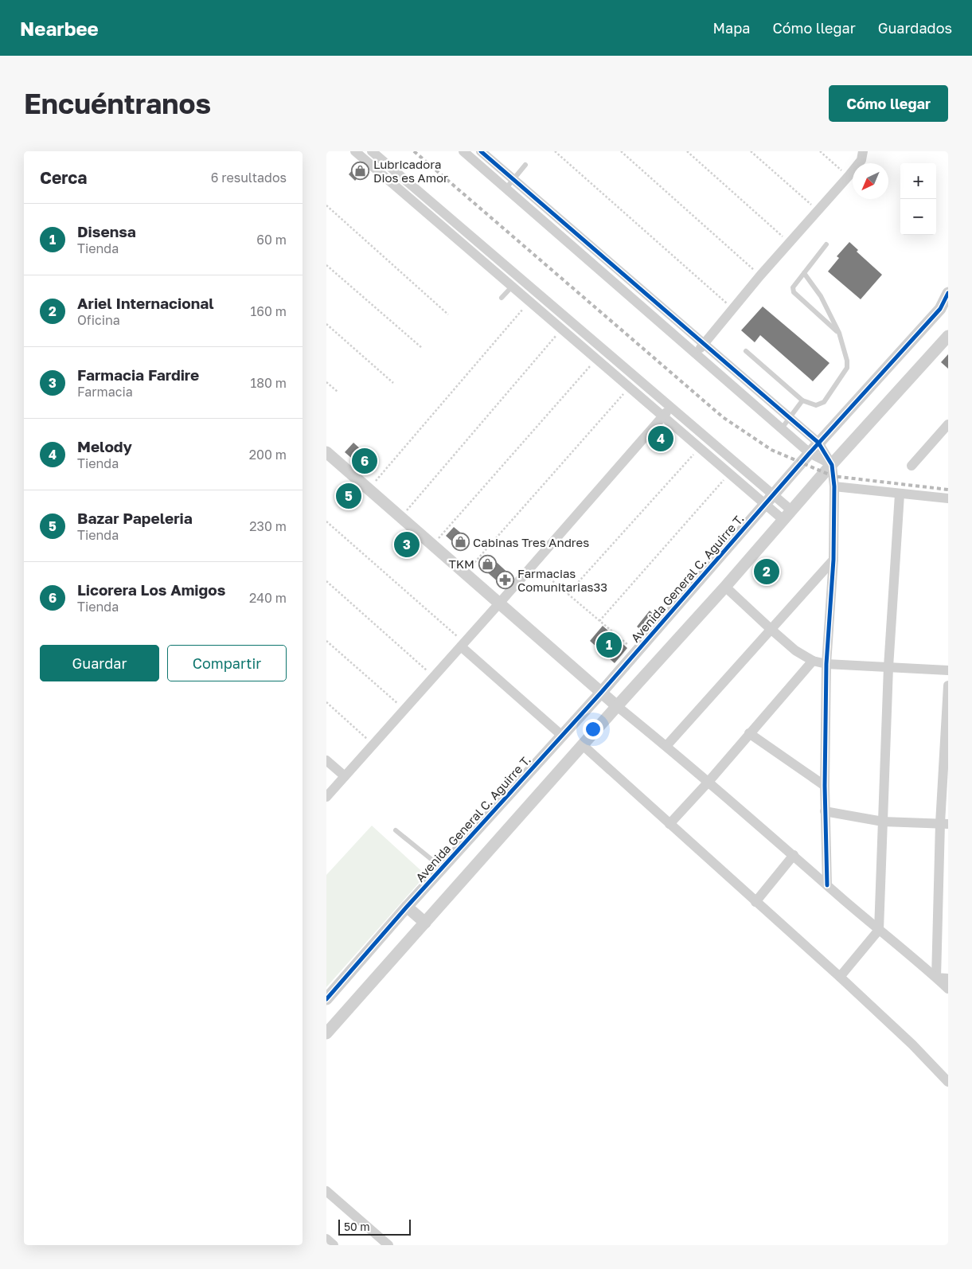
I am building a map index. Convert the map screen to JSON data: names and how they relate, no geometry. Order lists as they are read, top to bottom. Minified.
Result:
{"streets":{"street":["Avenida General C. Aguirre T."]},"places":{"shop":["Lubricadora Dios es Amor","Cabinas Tres Andres","TKM"],"pharmacy":["Farmacias Comunitarias33"]},"scale_bar":"50 m","north":"bottom left","page":{"header":"Nearbee","nav":["Mapa","Cómo llegar","Guardados"],"buttons":["Cómo llegar",["Guardar","Compartir"]],"title":"Encuéntranos","heading":["Cerca","6 resultados"],"map_buttons":["+","−"],"list":[{"mark":"1","name":"Disensa","note":"Tienda","value":"60 m"},{"mark":"2","name":"Ariel Internacional","note":"Oficina","value":"160 m"},{"mark":"3","name":"Farmacia Fardire","note":"Farmacia","value":"180 m"},{"mark":"4","name":"Melody","note":"Tienda","value":"200 m"},{"mark":"5","name":"Bazar Papeleria","note":"Tienda","value":"230 m"},{"mark":"6","name":"Licorera Los Amigos","note":"Tienda","value":"240 m"}],"pins":["4","6","5","3","2","1"],"scale":"50 m"}}
